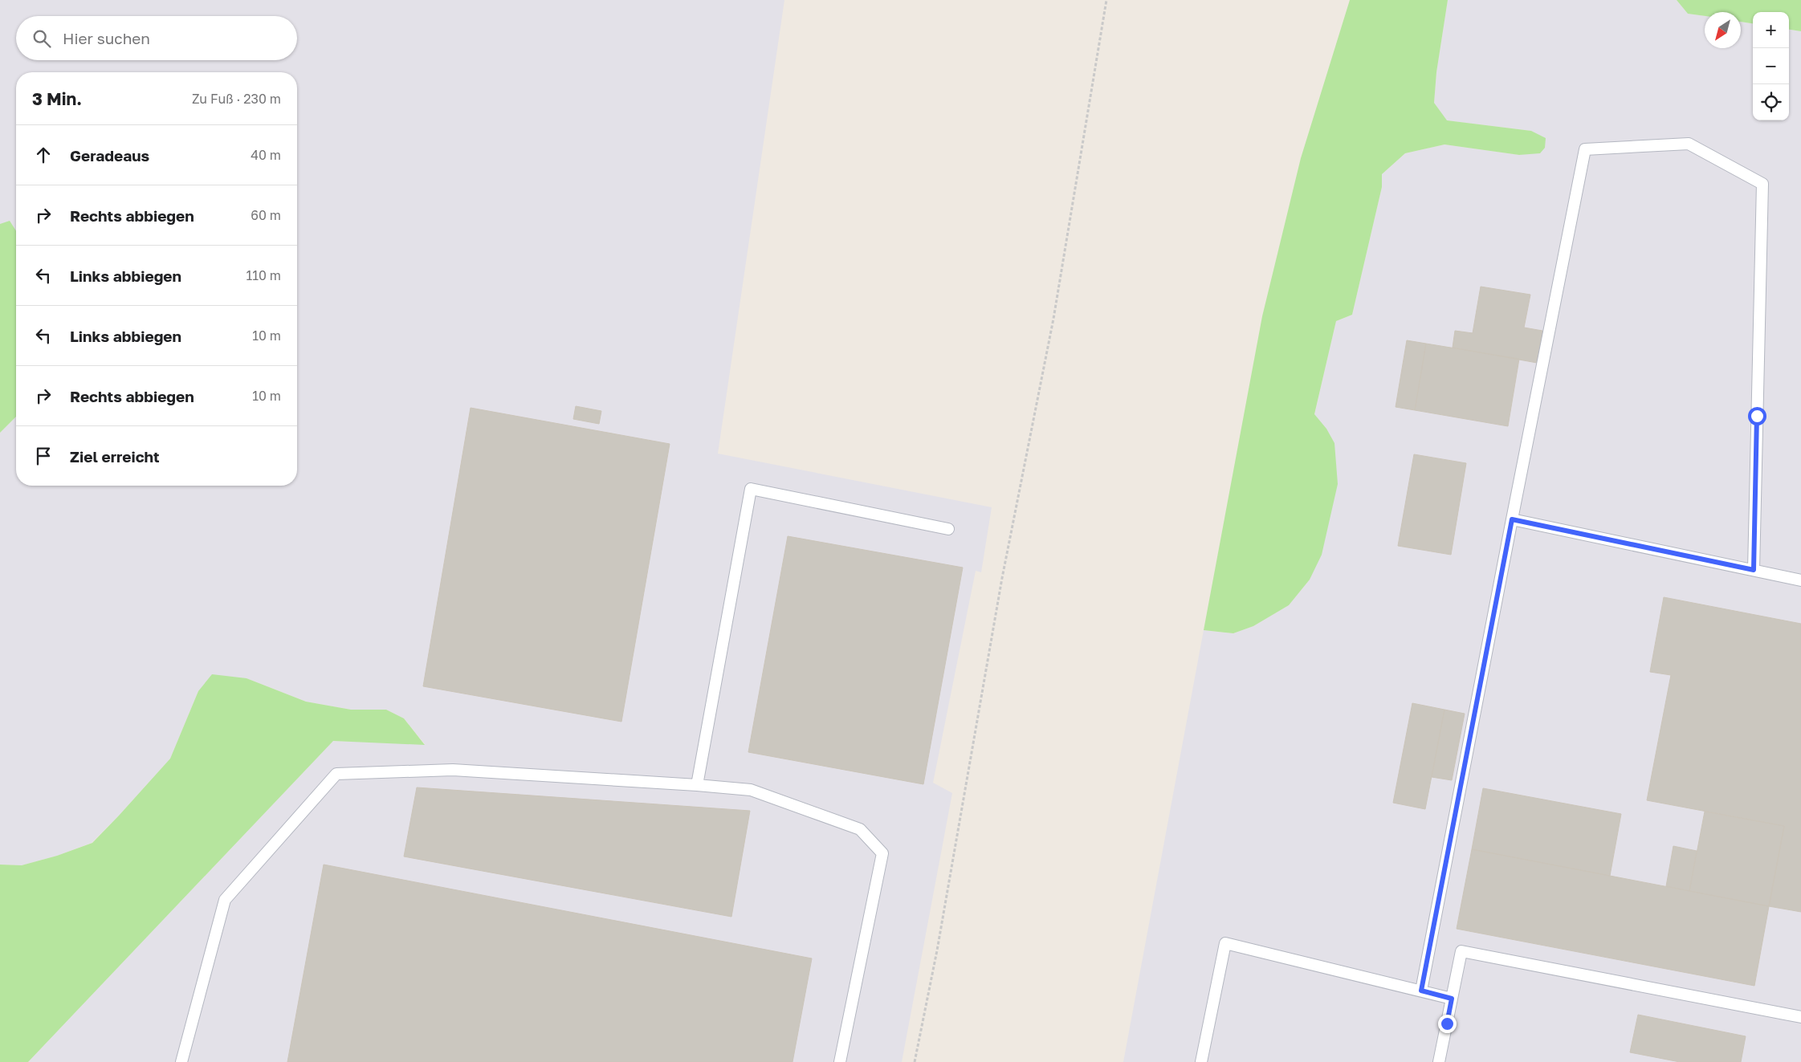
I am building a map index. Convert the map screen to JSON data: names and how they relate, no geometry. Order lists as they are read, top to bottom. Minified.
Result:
{"north":"bottom left","page":{"map_buttons":["+","−"],"search":"Hier suchen","heading":["3 Min.","Zu Fuß · 230 m"],"list":[["Geradeaus","40 m"],["Rechts abbiegen","60 m"],["Links abbiegen","110 m"],["Links abbiegen","10 m"],["Rechts abbiegen","10 m"],"Ziel erreicht"]}}
